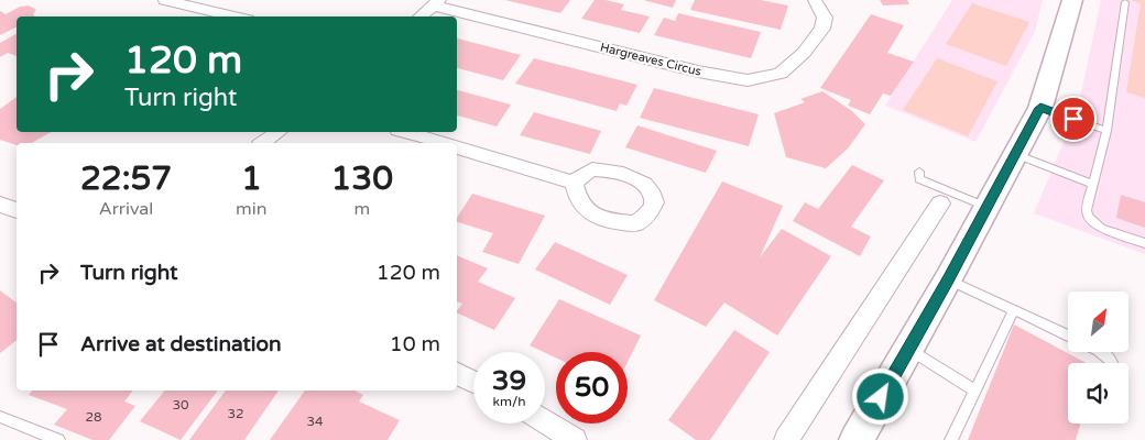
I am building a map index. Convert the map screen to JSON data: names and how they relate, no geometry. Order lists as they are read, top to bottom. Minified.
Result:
{"streets":{"street":["Hargreaves Circus"]},"house_numbers":["30","32","28","34"],"north":"top right","page":{"turn":["120 m","Turn right"],"eta":["22:57","Arrival","1","min","130","m"],"list":[{"name":"Turn right","value":"120 m"},{"name":"Arrive at destination","value":"10 m"}],"speed":"39 km/h","limit":"50"}}
